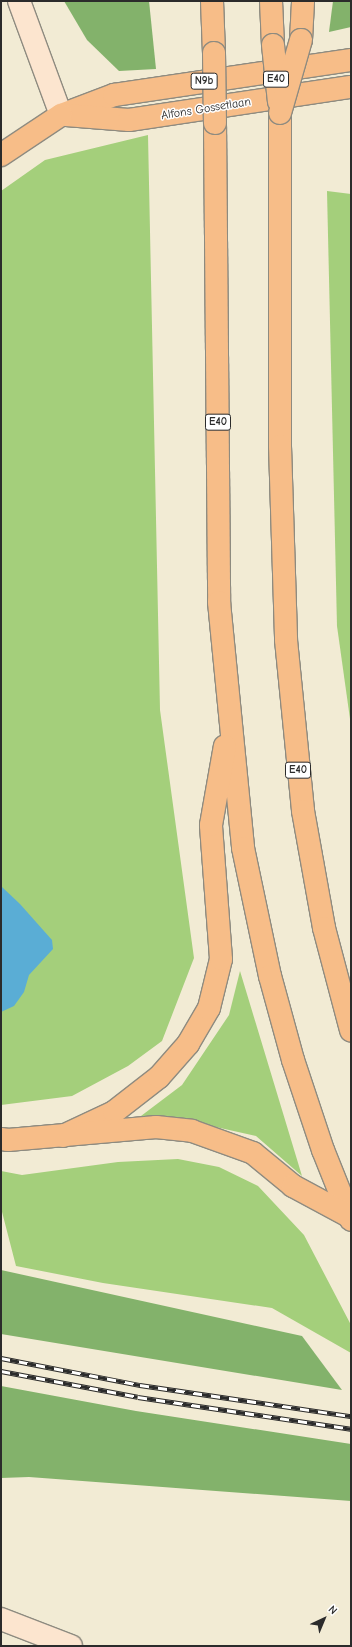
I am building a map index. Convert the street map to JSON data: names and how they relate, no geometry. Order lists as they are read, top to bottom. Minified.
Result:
{"streets":{"main road":["E40","N9b","Alfons Gossetlaan"]},"crossings":[["N9b","Alfons Gossetlaan"]],"north":"top right"}
